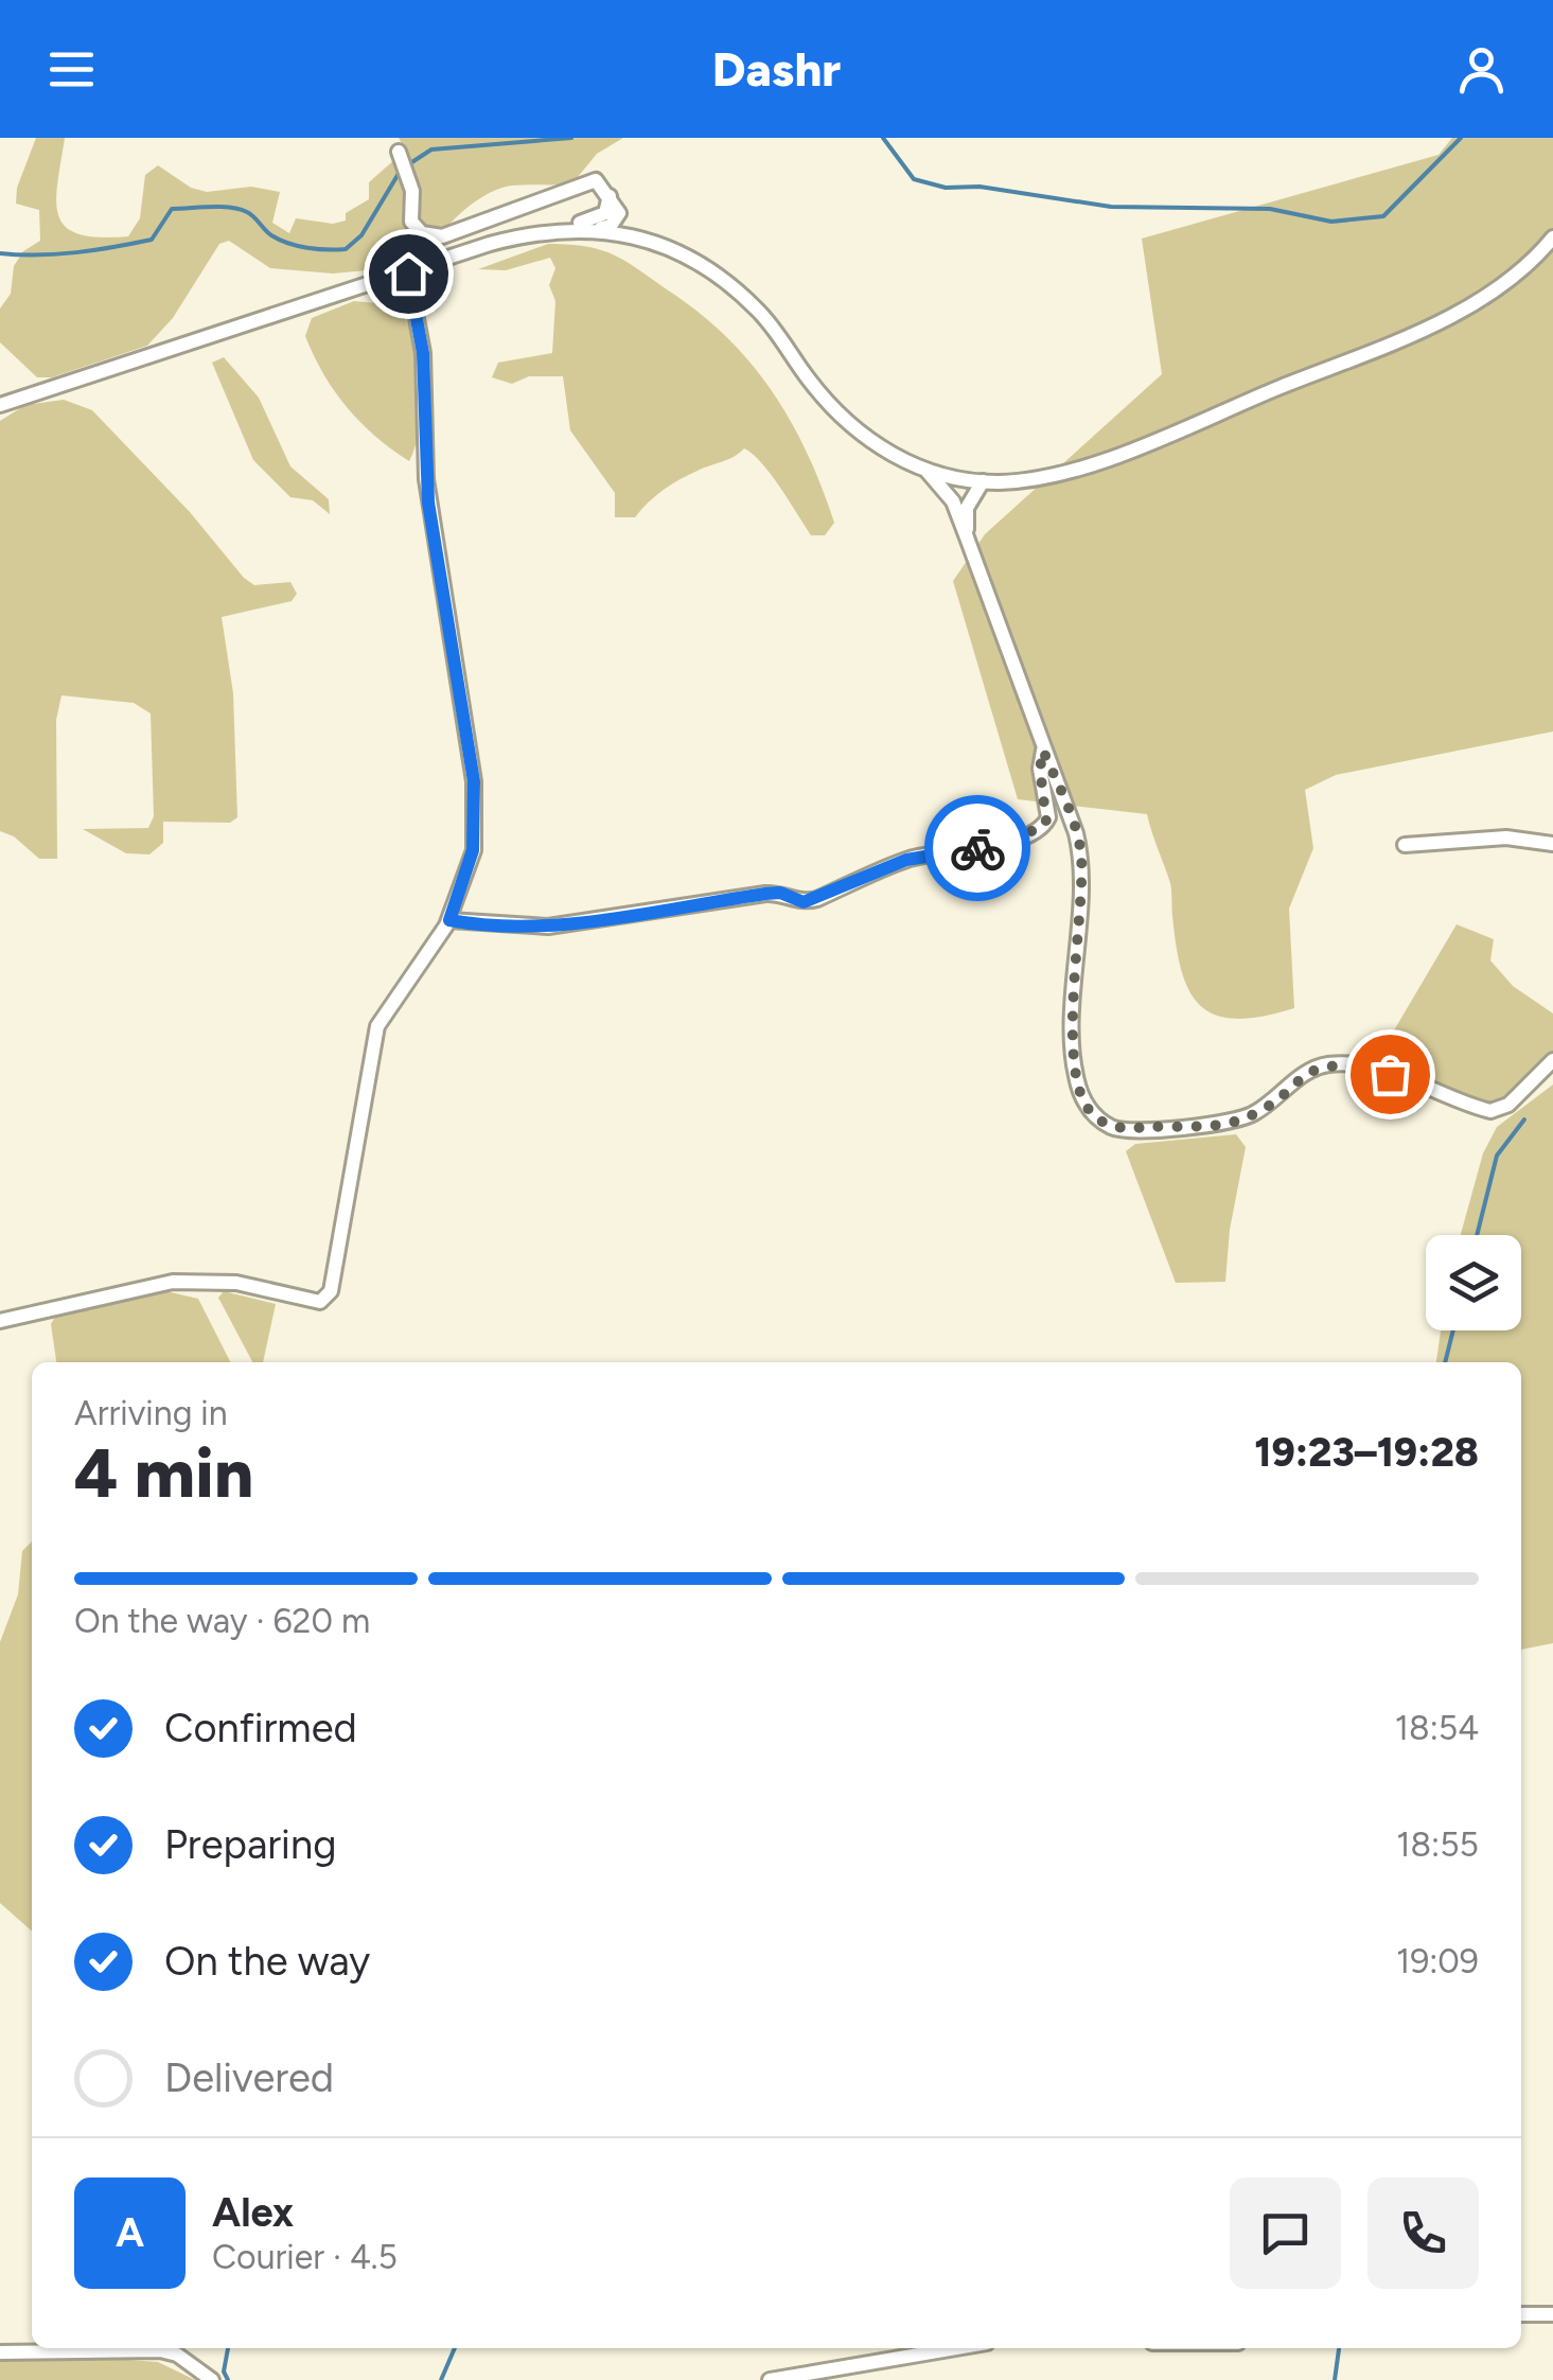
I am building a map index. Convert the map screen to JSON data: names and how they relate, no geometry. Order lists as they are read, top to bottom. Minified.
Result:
{"page":{"header":"Dashr","heading":["4 min","Arriving in","19:23–19:28"],"panel":["Alex","Courier · 4.5"],"bar":"On the way · 620 m","list":[["Confirmed","18:54"],["Preparing","18:55"],["On the way","19:09"],"Delivered"],"round":"A"}}
